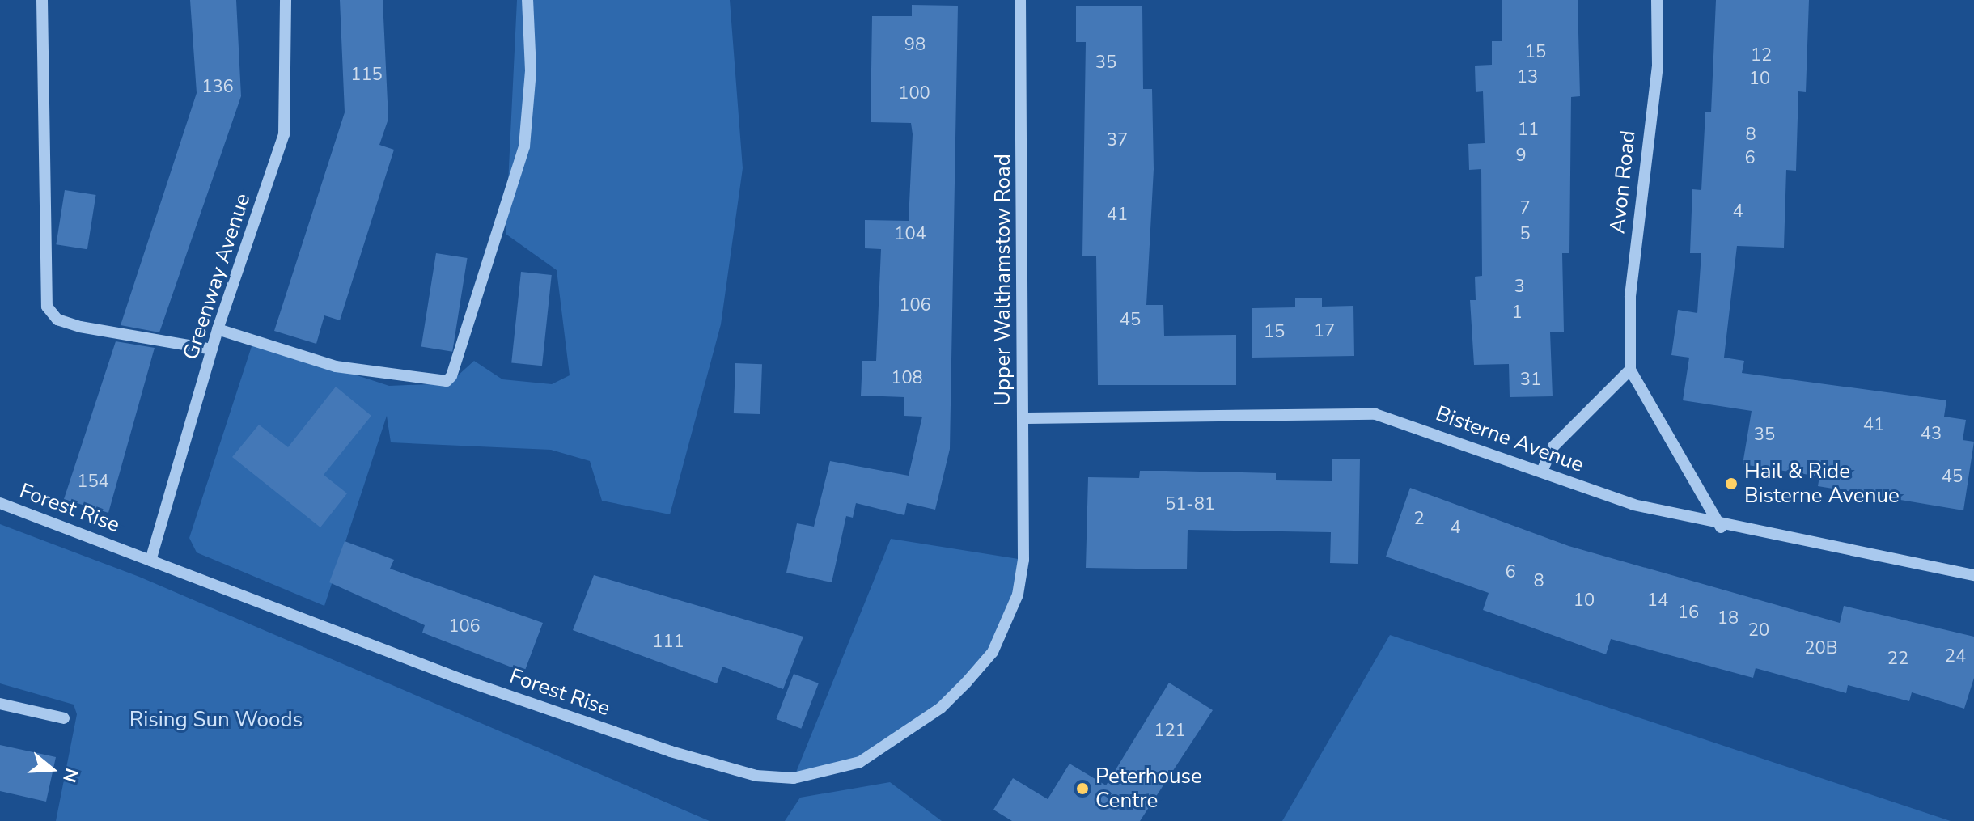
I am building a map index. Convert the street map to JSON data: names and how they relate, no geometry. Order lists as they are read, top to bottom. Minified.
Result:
{"streets":{"street":["Avon Road","Greenway Avenue","Upper Walthamstow Road","Bisterne Avenue","Forest Rise"]},"crossings":[["Avon Road","Bisterne Avenue"],["Greenway Avenue","Forest Rise"],["Upper Walthamstow Road","Bisterne Avenue"],["Upper Walthamstow Road","Forest Rise"]],"parks":["Rising Sun Woods"],"places":["Hail & Ride Bisterne Avenue","Peterhouse Centre"],"house_numbers":["98","15","12","35","115","13","10","136","100","11","8","37","9","6","7","4","41","104","5","3","106","1","45","17","15","108","31","41","43","35","45","154","51-81","2","4","6","8","10","14","16","18","106","20","111","20B","24","22","121"],"north":"right"}
